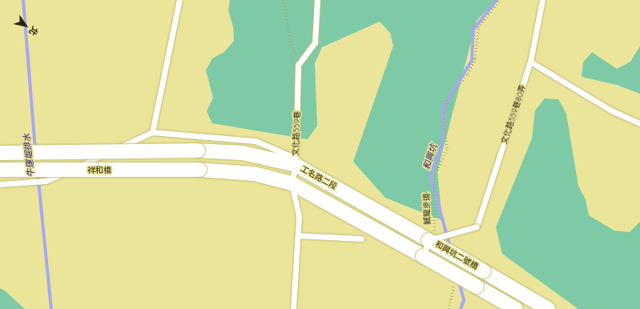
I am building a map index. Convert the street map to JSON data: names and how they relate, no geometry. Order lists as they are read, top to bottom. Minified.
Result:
{"streets":{"main road":["祥和橋","工名路二段","和興坑二號橋"],"lane":["文化路559巷80弄","文化路559巷"],"path":["撼龍步道"]},"crossings":[["文化路559巷80弄","工名路二段"],["文化路559巷80弄","撼龍步道"],["文化路559巷80弄","和興坑二號橋"],["文化路559巷","祥和橋"],["文化路559巷","工名路二段"],["工名路二段","撼龍步道"],["工名路二段","和興坑二號橋"],["撼龍步道","和興坑二號橋"]],"water":["牛運堀排水","和興坑"],"north":"bottom right"}
